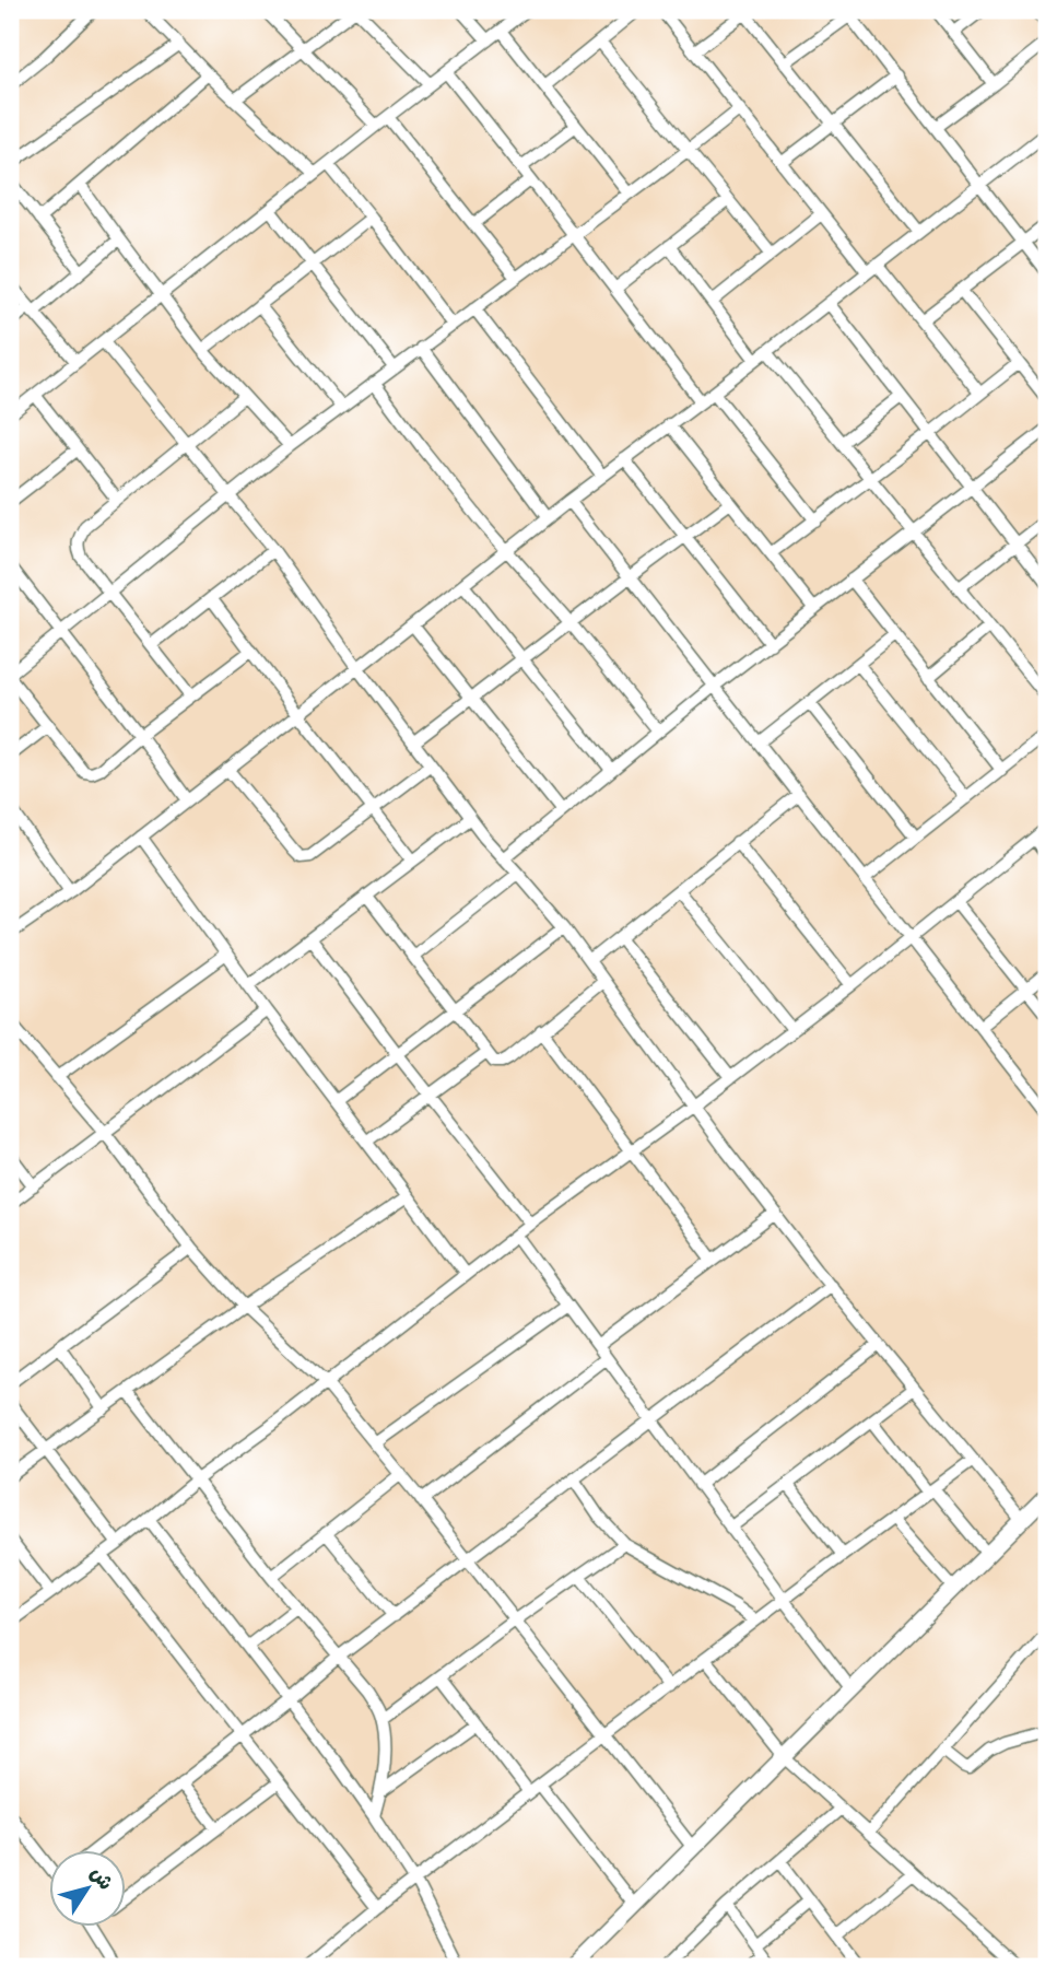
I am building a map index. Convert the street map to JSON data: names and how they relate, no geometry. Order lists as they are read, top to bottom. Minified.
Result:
{"north":"top right"}
